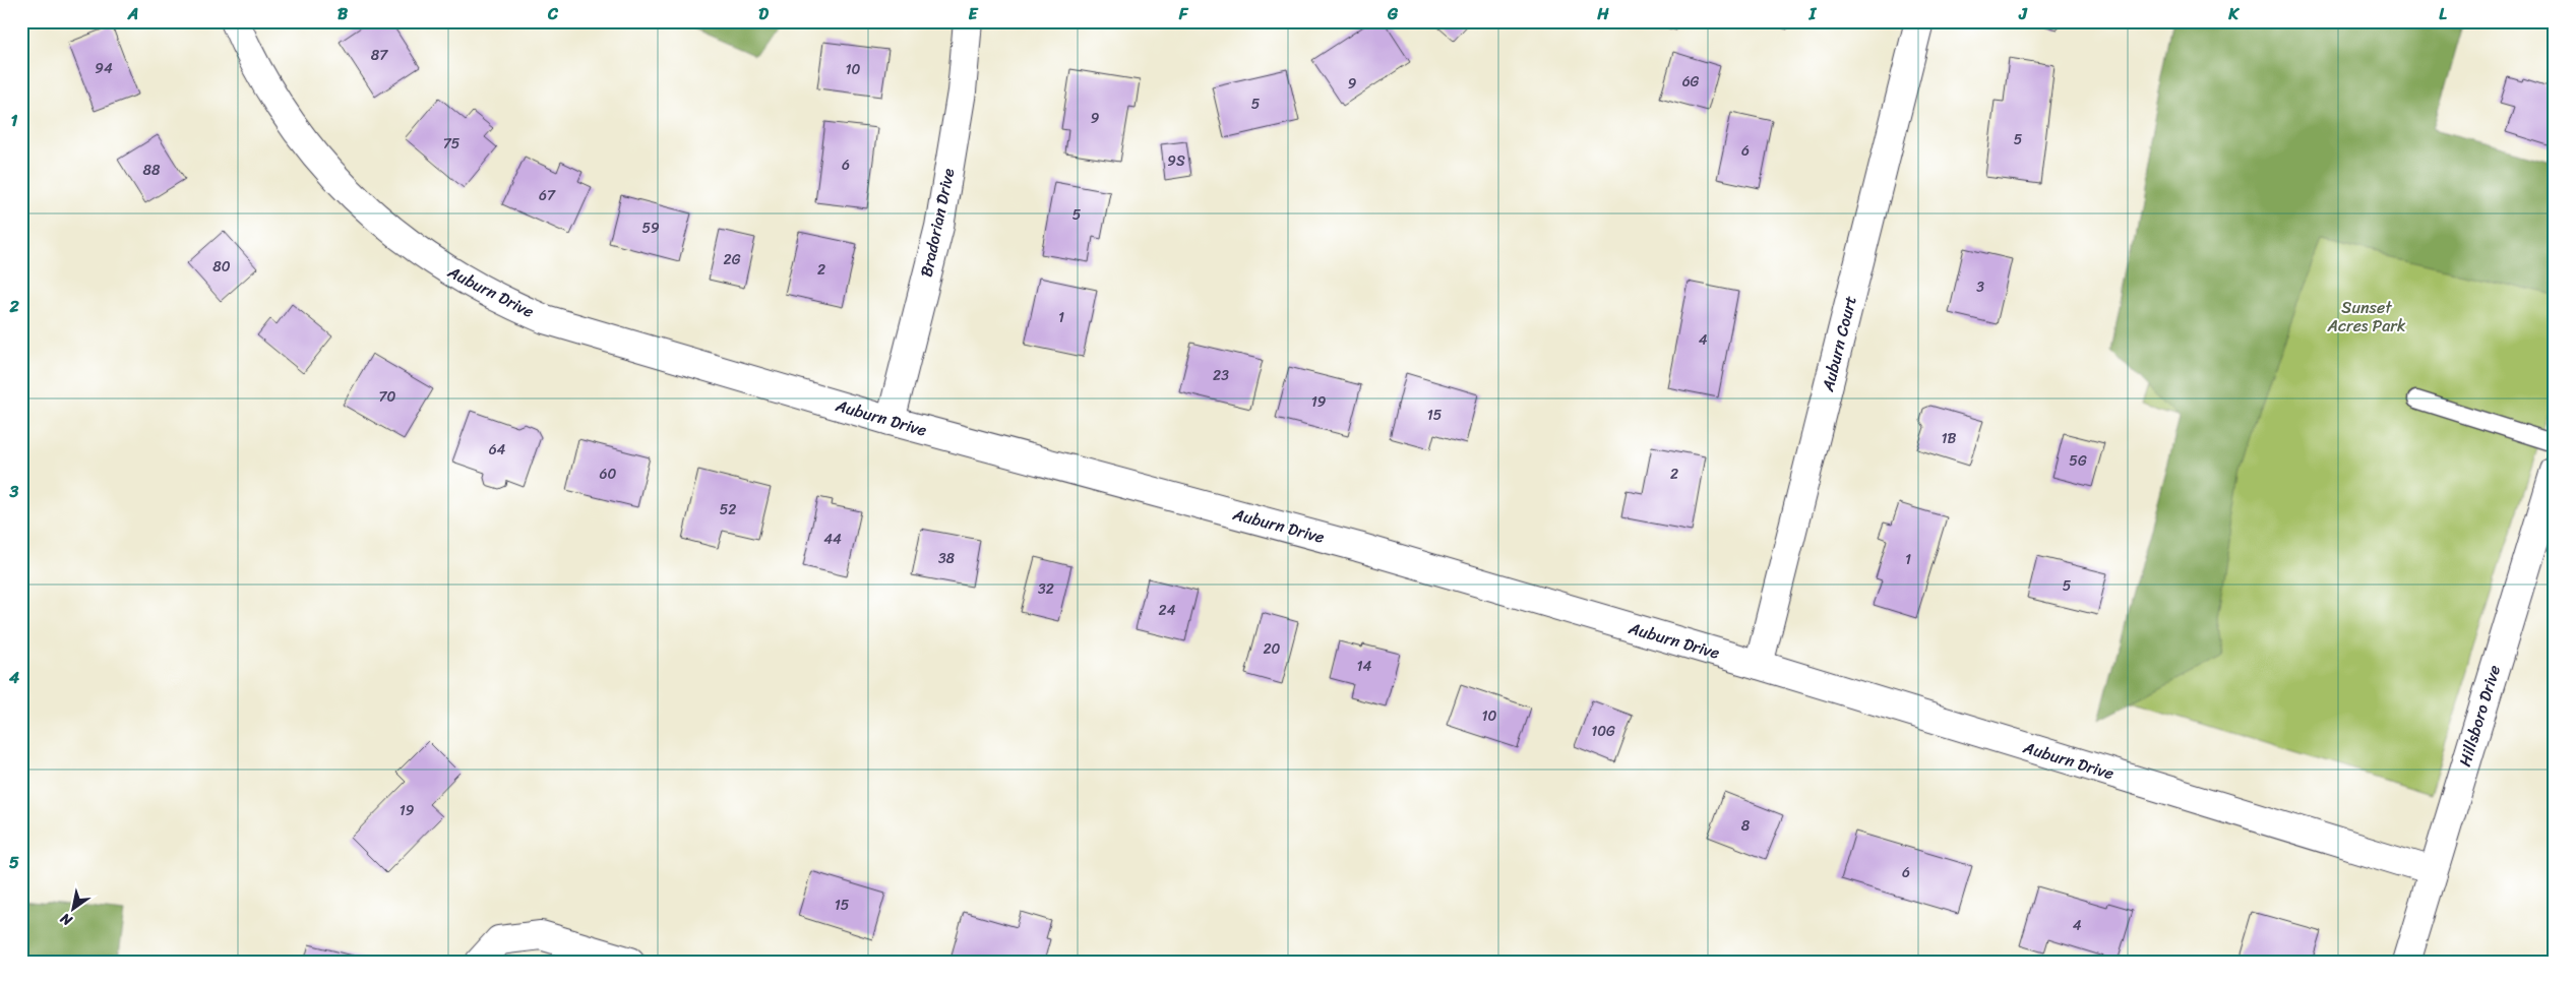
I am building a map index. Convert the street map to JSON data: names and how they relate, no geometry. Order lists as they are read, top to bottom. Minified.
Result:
{"streets":{"street":["Bradorian Drive","Auburn Drive","Auburn Court","Hillsboro Drive"]},"crossings":[["Bradorian Drive","Auburn Drive"],["Auburn Drive","Auburn Court"],["Auburn Drive","Hillsboro Drive"]],"parks":["Sunset Acres Park"],"house_numbers":["87","94","10","6G","9","5","9","5","75","6","9S","6","88","67","5","59","2G","80","2","3","1","4","23","70","19","15","1B","64","5G","60","2","52","44","38","1","5","32","24","20","14","10","10G","19","8","6","15","4"],"north":"bottom left","grid":{"columns":["A","B","C","D","E","F","G","H","I","J","K","L"],"rows":["1","2","3","4","5"]}}
